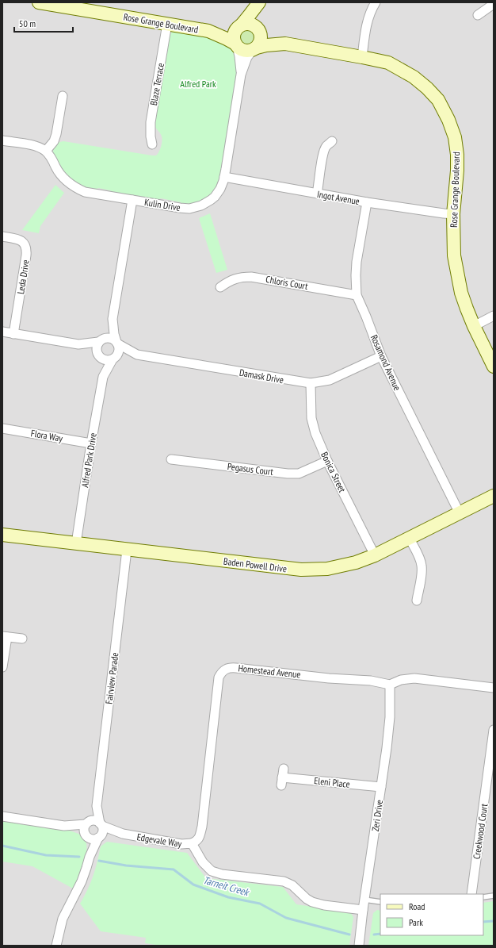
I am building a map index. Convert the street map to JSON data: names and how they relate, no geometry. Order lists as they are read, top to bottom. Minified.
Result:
{"streets":{"street":["Rose Grange Boulevard","Blaze Terrace","Ingot Avenue","Kulin Drive","Leda Drive","Chloris Court","Rosamond Avenue","Damask Drive","Flora Way","Alfred Park Drive","Pegasus Court","Bonica Street","Baden Powell Drive","Homestead Avenue","Fairview Parade","Eleni Place","Zeri Drive","Creekwood Court","Edgevale Way"]},"crossings":[["Rose Grange Boulevard","Blaze Terrace"],["Rose Grange Boulevard","Ingot Avenue"],["Rose Grange Boulevard","Kulin Drive"],["Ingot Avenue","Kulin Drive"],["Ingot Avenue","Rosamond Avenue"],["Chloris Court","Rosamond Avenue"],["Rosamond Avenue","Damask Drive"],["Rosamond Avenue","Baden Powell Drive"],["Damask Drive","Alfred Park Drive"],["Damask Drive","Bonica Street"],["Flora Way","Alfred Park Drive"],["Alfred Park Drive","Baden Powell Drive"],["Pegasus Court","Bonica Street"],["Bonica Street","Baden Powell Drive"],["Baden Powell Drive","Fairview Parade"],["Homestead Avenue","Zeri Drive"],["Homestead Avenue","Edgevale Way"],["Fairview Parade","Edgevale Way"],["Eleni Place","Zeri Drive"],["Zeri Drive","Edgevale Way"]],"water":["Tarneit Creek"],"parks":["Alfred Park"],"legend":["Road","Park"],"scale_bar":"50 m"}
